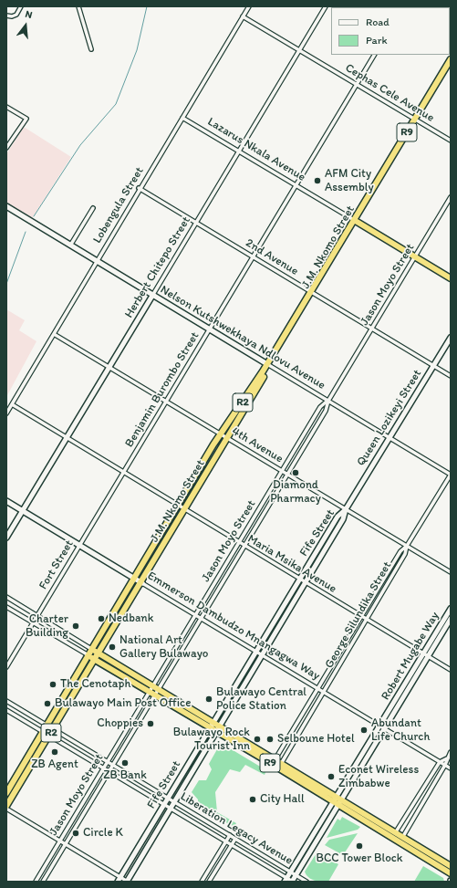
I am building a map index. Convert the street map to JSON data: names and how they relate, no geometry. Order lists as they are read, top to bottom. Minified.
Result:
{"streets":{"highway":["R9","Lazarus Nkala Avenue","J.M. Nkomo Street","R2"],"street":["Cephas Cele Avenue","Lobengula Street","2nd Avenue","Herbert Chitepo Street","Jason Moyo Street","Nelson Kutshwekhaya Ndlovu Avenue","Benjamin Burombo Street","Queen Lozikeyi Street","4th Avenue","Fife Street","Maria Msika Avenue","Fort Street","George Silundika Street","Emmerson Dambudzo Mnangagwa Way","Robert Mugabe Way","Liberation Legacy Avenue"]},"crossings":[["Cephas Cele Avenue","R9"],["Cephas Cele Avenue","Lobengula Street"],["Cephas Cele Avenue","Herbert Chitepo Street"],["Cephas Cele Avenue","Benjamin Burombo Street"],["R9","Lazarus Nkala Avenue"],["R9","J.M. Nkomo Street"],["R9","Jason Moyo Street"],["R9","Fife Street"],["R9","George Silundika Street"],["R9","Robert Mugabe Way"],["Lazarus Nkala Avenue","Lobengula Street"],["Lazarus Nkala Avenue","J.M. Nkomo Street"],["Lazarus Nkala Avenue","Herbert Chitepo Street"],["Lazarus Nkala Avenue","Jason Moyo Street"],["Lazarus Nkala Avenue","Benjamin Burombo Street"],["Lobengula Street","2nd Avenue"],["Lobengula Street","Nelson Kutshwekhaya Ndlovu Avenue"],["Lobengula Street","4th Avenue"],["Lobengula Street","Maria Msika Avenue"],["J.M. Nkomo Street","2nd Avenue"],["J.M. Nkomo Street","Nelson Kutshwekhaya Ndlovu Avenue"],["J.M. Nkomo Street","4th Avenue"],["J.M. Nkomo Street","Maria Msika Avenue"],["J.M. Nkomo Street","Emmerson Dambudzo Mnangagwa Way"],["J.M. Nkomo Street","Liberation Legacy Avenue"],["2nd Avenue","Herbert Chitepo Street"],["2nd Avenue","Jason Moyo Street"],["2nd Avenue","Benjamin Burombo Street"],["2nd Avenue","Queen Lozikeyi Street"],["Herbert Chitepo Street","Nelson Kutshwekhaya Ndlovu Avenue"],["Herbert Chitepo Street","4th Avenue"],["Herbert Chitepo Street","Maria Msika Avenue"],["Herbert Chitepo Street","Emmerson Dambudzo Mnangagwa Way"],["Jason Moyo Street","Nelson Kutshwekhaya Ndlovu Avenue"],["Jason Moyo Street","4th Avenue"],["Jason Moyo Street","Maria Msika Avenue"],["Jason Moyo Street","Emmerson Dambudzo Mnangagwa Way"],["Jason Moyo Street","Liberation Legacy Avenue"],["Nelson Kutshwekhaya Ndlovu Avenue","Benjamin Burombo Street"],["Nelson Kutshwekhaya Ndlovu Avenue","Queen Lozikeyi Street"],["Nelson Kutshwekhaya Ndlovu Avenue","George Silundika Street"],["Benjamin Burombo Street","4th Avenue"],["Benjamin Burombo Street","Maria Msika Avenue"],["Benjamin Burombo Street","Fort Street"],["Queen Lozikeyi Street","4th Avenue"],["Queen Lozikeyi Street","Fife Street"],["4th Avenue","Fife Street"],["4th Avenue","George Silundika Street"],["Fife Street","Maria Msika Avenue"],["Fife Street","Emmerson Dambudzo Mnangagwa Way"],["Fife Street","Liberation Legacy Avenue"],["Maria Msika Avenue","Fort Street"],["Maria Msika Avenue","George Silundika Street"],["Maria Msika Avenue","Robert Mugabe Way"],["Fort Street","Emmerson Dambudzo Mnangagwa Way"],["George Silundika Street","Emmerson Dambudzo Mnangagwa Way"],["Emmerson Dambudzo Mnangagwa Way","Robert Mugabe Way"],["Robert Mugabe Way","Liberation Legacy Avenue"]],"places":["AFM City Assembly","Diamond Pharmacy","Nedbank","Charter Building","National Art Gallery Bulawayo","The Cenotaph","Bulawayo Central Police Station","Bulawayo Main Post Office","Choppies","Abundant Life Church","Bulawayo Rock Tourist Inn","Selboune Hotel","ZB Agent","ZB Bank","Econet Wireless Zimbabwe","City Hall","Circle K","BCC Tower Block"],"legend":["Road","Park"],"north":"top"}
